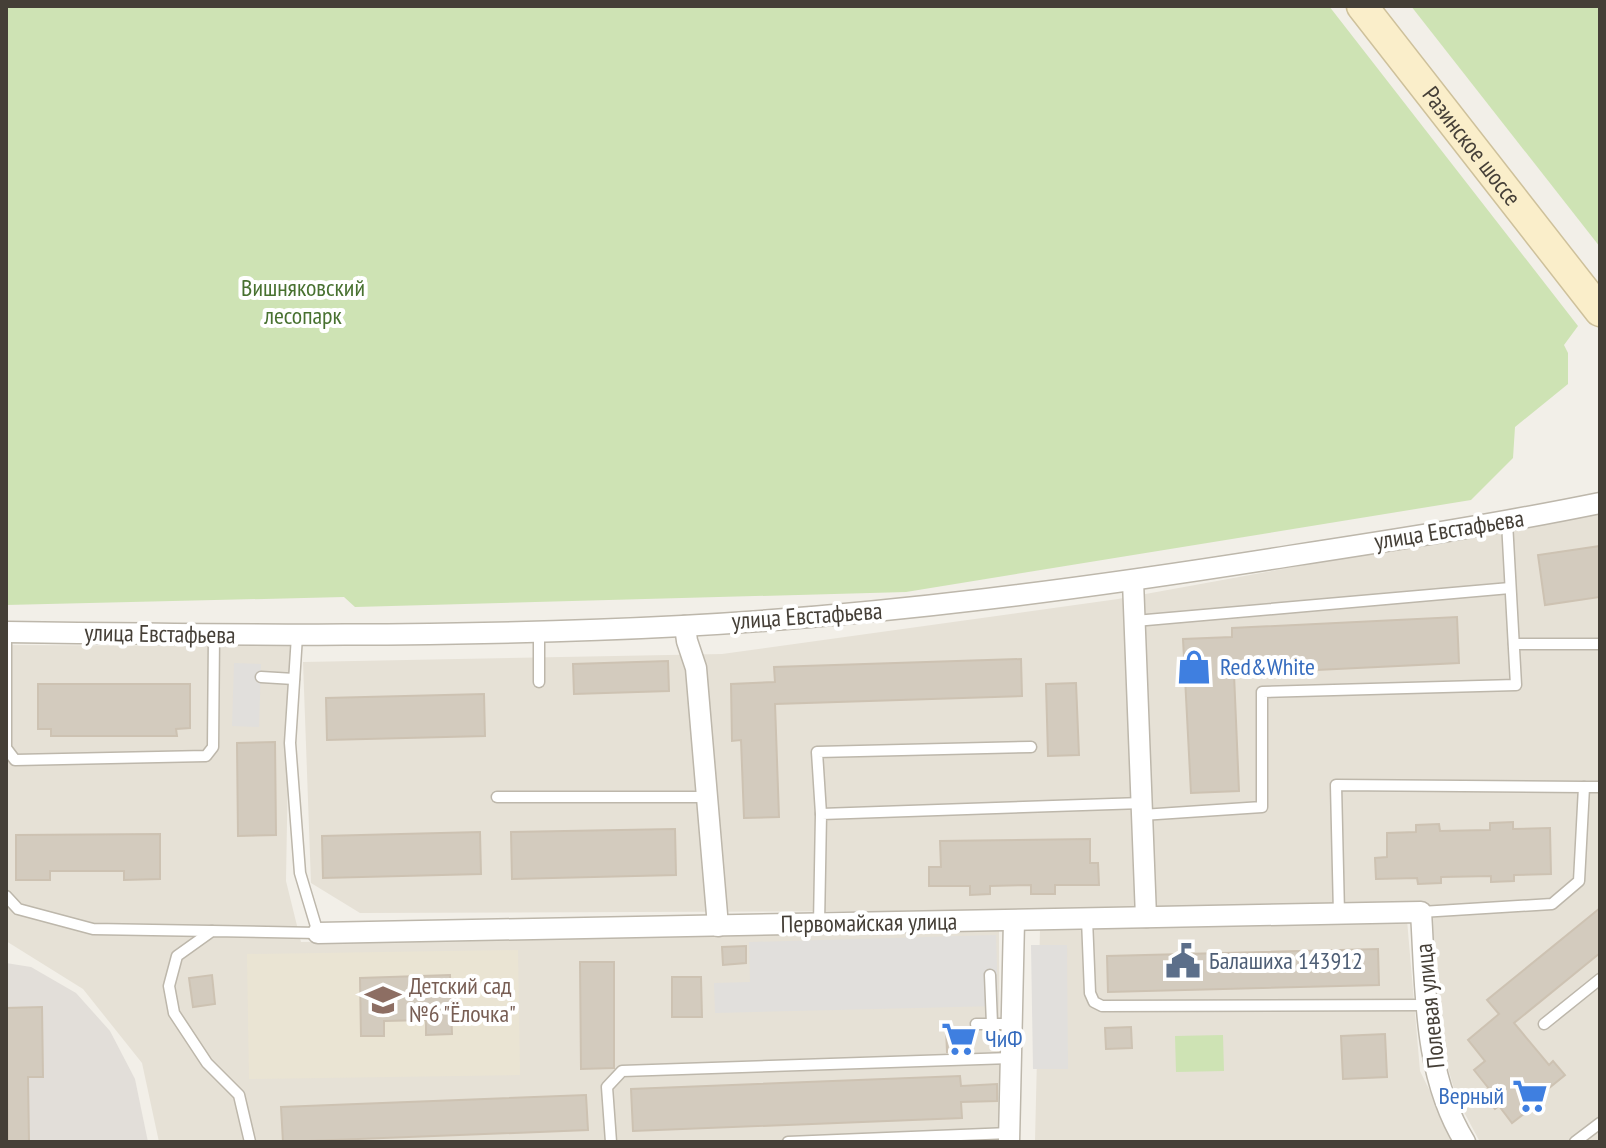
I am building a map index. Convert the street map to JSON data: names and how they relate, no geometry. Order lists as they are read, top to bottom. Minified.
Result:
{"streets":{"main road":["Разинское шоссе"],"street":["улица Евстафьева","Первомайская улица","Полевая улица"]},"crossings":[["Первомайская улица","Полевая улица"]],"parks":["Вишняковский лесопарк"],"places":{"shop":["Red&White"],"public building":["Балашиха 143912"],"school or university":["Детский сад №6 \"Ёлочка\""],"supermarket":["ЧиФ","Верный"]}}
